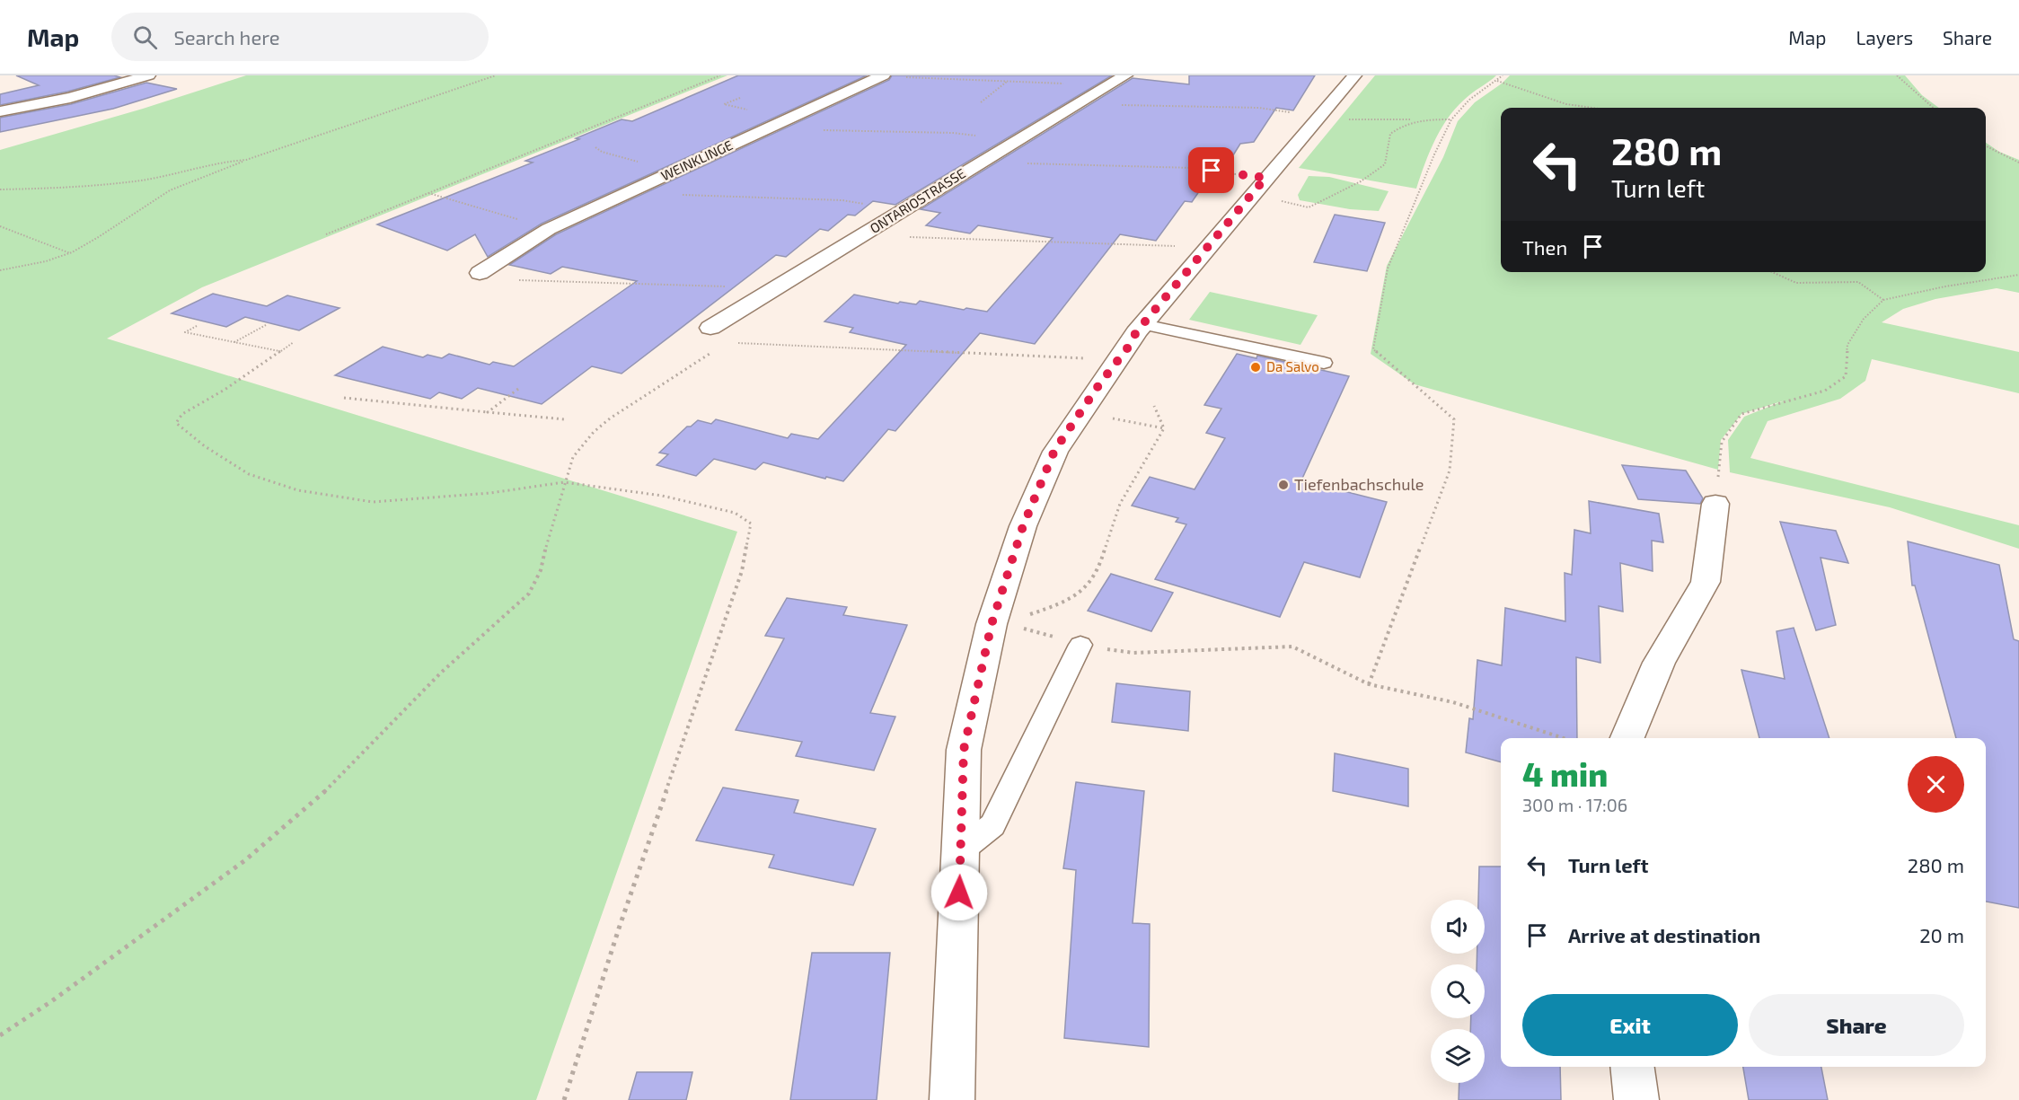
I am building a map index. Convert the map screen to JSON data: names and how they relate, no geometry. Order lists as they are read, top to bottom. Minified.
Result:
{"streets":{"street":["WEINKLINGE","ONTARIOSTRASSE"]},"places":["Da Salvo","Tiefenbachschule"],"page":{"header":"Map","search":"Search here","nav":["Map","Layers","Share"],"turn":["280 m","Turn left"],"then":"Then","heading":["4 min","300 m · 17:06"],"list":[{"name":"Turn left","value":"280 m"},{"name":"Arrive at destination","value":"20 m"}],"buttons":["Exit","Share"]}}
